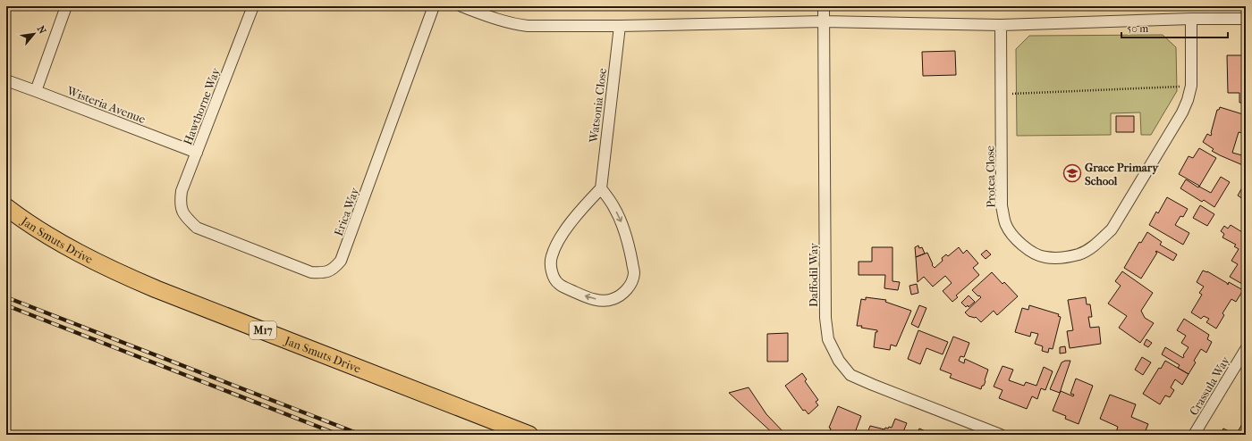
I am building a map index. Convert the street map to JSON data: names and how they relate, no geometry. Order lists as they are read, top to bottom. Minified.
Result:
{"streets":{"main road":["Jan Smuts Drive","M17"],"street":["Wisteria Avenue","Watsonia Close","Hawthorne Way","Protea Close","Erica Way","Daffodil Way","Crassula Way"]},"crossings":[["Wisteria Avenue","Hawthorne Way"],["Hawthorne Way","Erica Way"]],"places":{"school or university":["Grace Primary School"]},"scale_bar":"50 m","north":"top right"}
